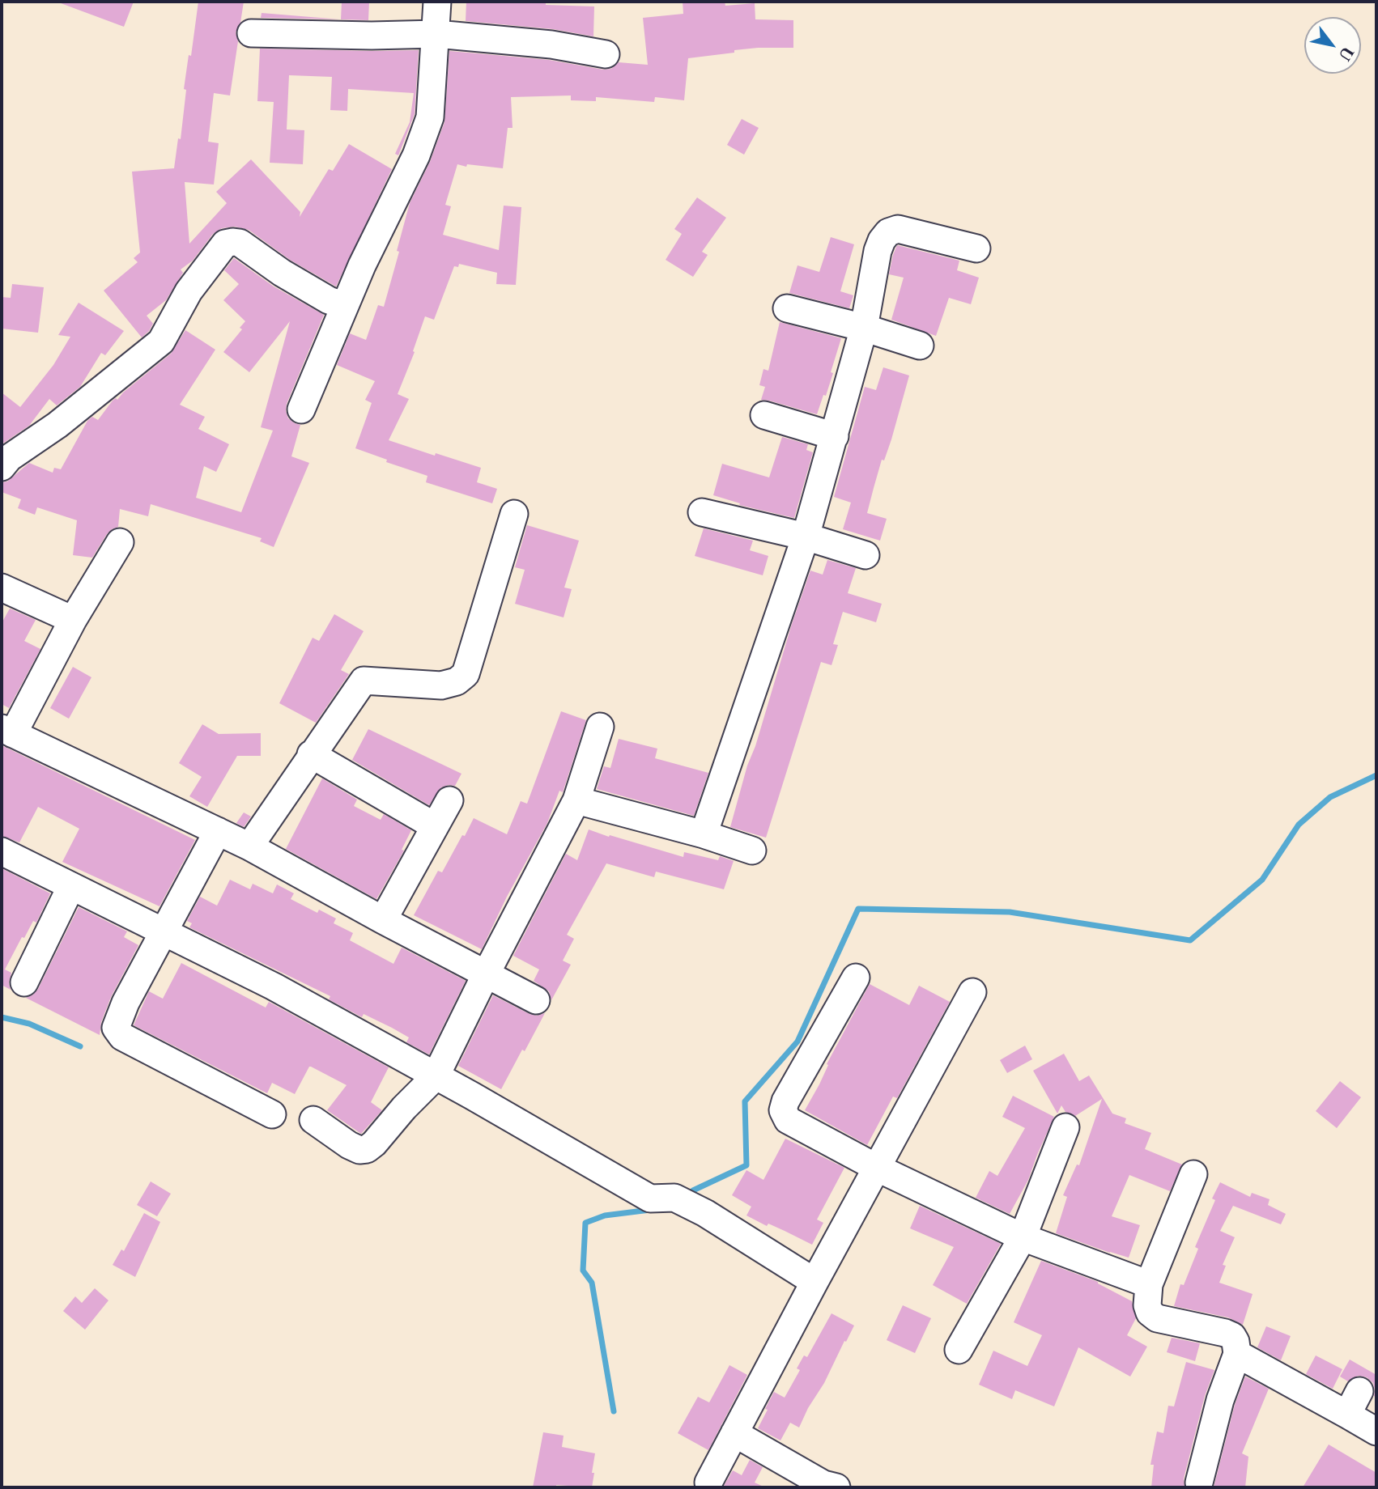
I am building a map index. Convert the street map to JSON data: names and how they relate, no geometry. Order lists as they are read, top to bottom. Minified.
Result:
{"north":"bottom right"}
